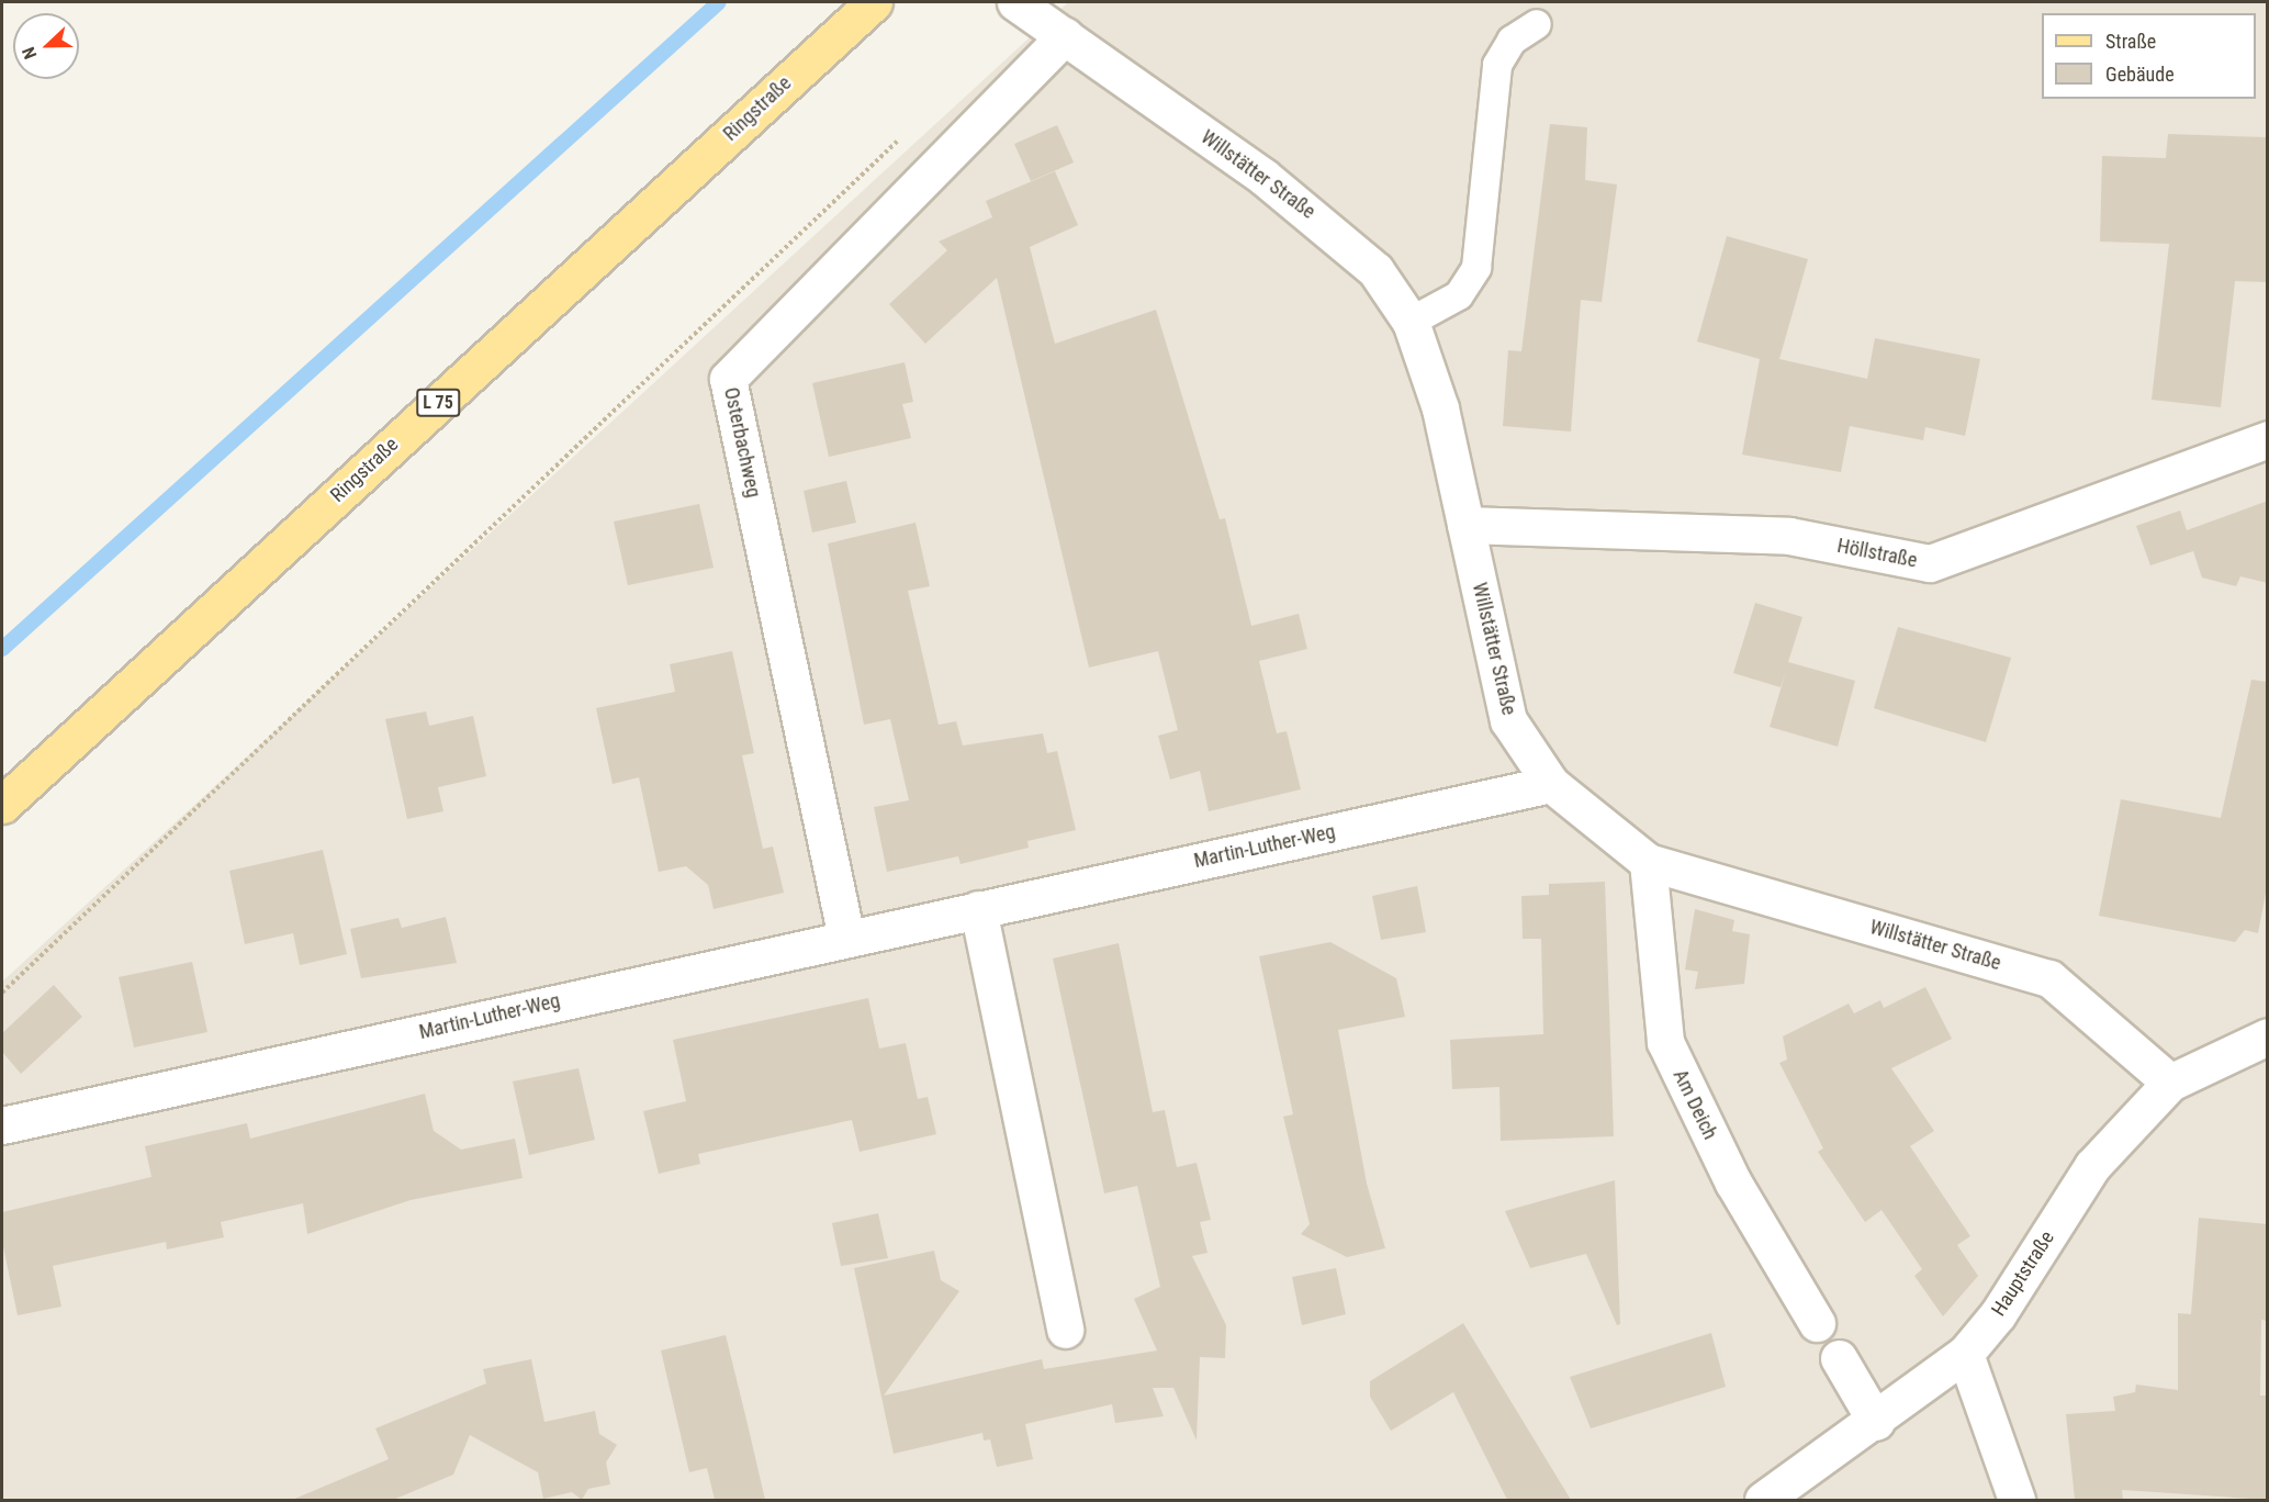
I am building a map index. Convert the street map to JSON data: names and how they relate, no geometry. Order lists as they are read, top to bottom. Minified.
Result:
{"streets":{"main road":["Ringstraße","L 75"],"street":["Willstätter Straße","Osterbachweg","Höllstraße","Martin-Luther-Weg","Am Deich","Hauptstraße"]},"crossings":[["Willstätter Straße","Osterbachweg"],["Willstätter Straße","Höllstraße"],["Willstätter Straße","Martin-Luther-Weg"],["Willstätter Straße","Am Deich"],["Willstätter Straße","Hauptstraße"],["Osterbachweg","Martin-Luther-Weg"]],"legend":["Straße","Gebäude"],"north":"left"}
